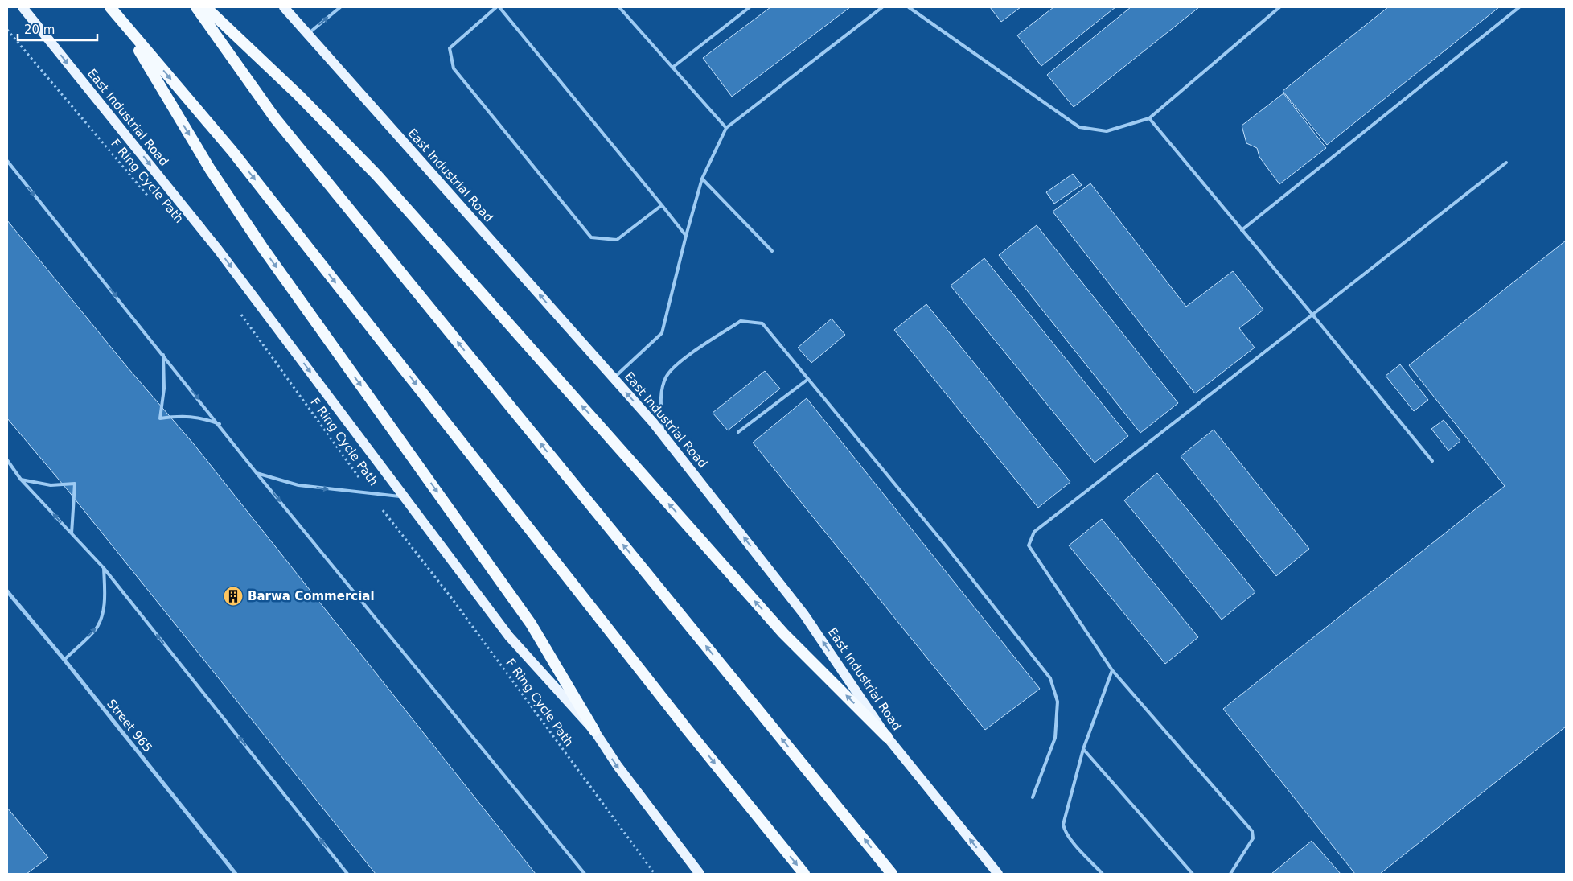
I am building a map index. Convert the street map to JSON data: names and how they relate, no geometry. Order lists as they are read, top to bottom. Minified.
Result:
{"streets":{"main road":["East Industrial Road"],"street":["Street 965"],"path":["F Ring Cycle Path"]},"places":{"building":["Barwa Commercial"]},"scale_bar":"20 m"}
